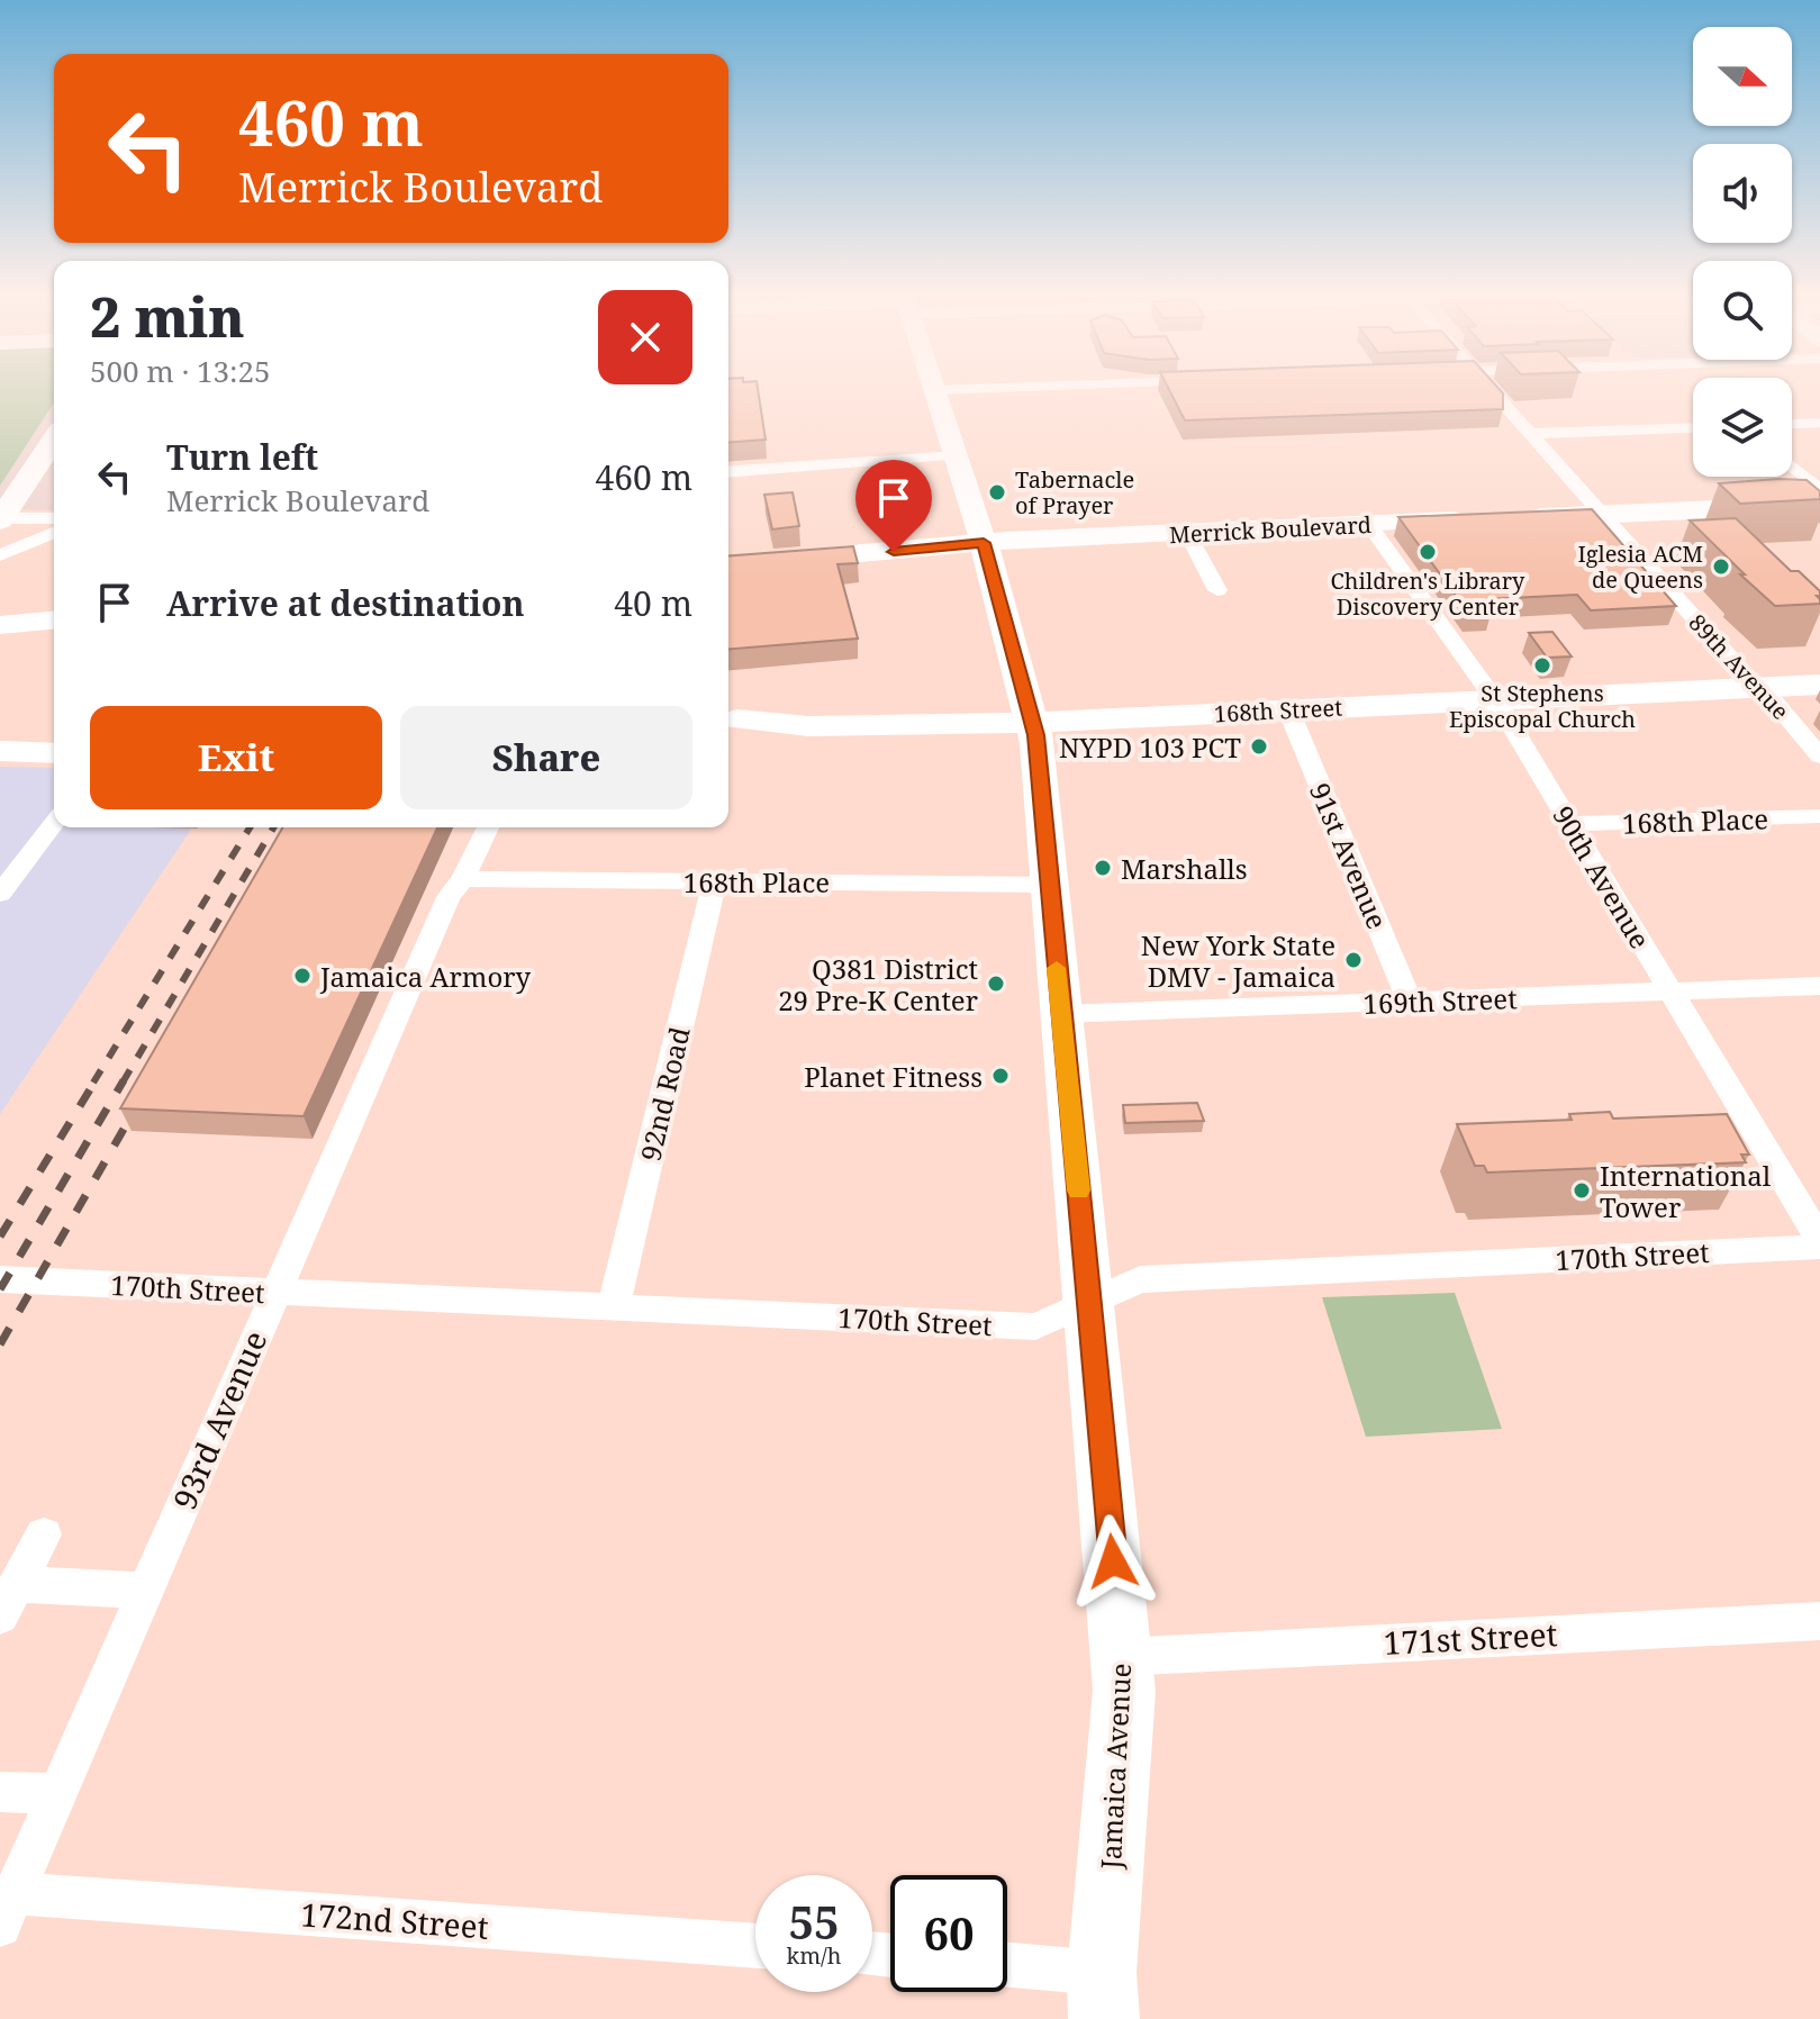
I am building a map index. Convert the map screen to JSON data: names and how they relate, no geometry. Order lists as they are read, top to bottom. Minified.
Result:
{"streets":{"main road":["Merrick Boulevard","168th Street","Jamaica Avenue"],"street":["89th Avenue","168th Place","91st Avenue","90th Avenue","169th Street","92nd Road","170th Street","93rd Avenue","171st Street","172nd Street"]},"crossings":[["Merrick Boulevard","89th Avenue"],["Merrick Boulevard","90th Avenue"],["Merrick Boulevard","Jamaica Avenue"],["89th Avenue","168th Street"],["168th Street","91st Avenue"],["168th Street","90th Avenue"],["168th Street","Jamaica Avenue"],["168th Place","90th Avenue"],["168th Place","92nd Road"],["168th Place","93rd Avenue"],["168th Place","Jamaica Avenue"],["91st Avenue","169th Street"],["90th Avenue","169th Street"],["169th Street","Jamaica Avenue"],["92nd Road","170th Street"],["170th Street","93rd Avenue"],["170th Street","Jamaica Avenue"],["93rd Avenue","172nd Street"],["171st Street","Jamaica Avenue"]],"places":["Tabernacle of Prayer","Children's Library Discovery Center","Iglesia ACM de Queens","St Stephens Episcopal Church","NYPD 103 PCT","Marshalls","New York State DMV - Jamaica","Jamaica Armory","Q381 District 29 Pre-K Center","Planet Fitness","International Tower"],"north":"right","page":{"turn":["460 m","Merrick Boulevard"],"heading":["2 min","500 m · 13:25"],"list":[{"name":"Turn left","note":"Merrick Boulevard","value":"460 m"},{"name":"Arrive at destination","value":"40 m"}],"buttons":["Exit","Share"],"speed":"55 km/h","limit":"60"}}
